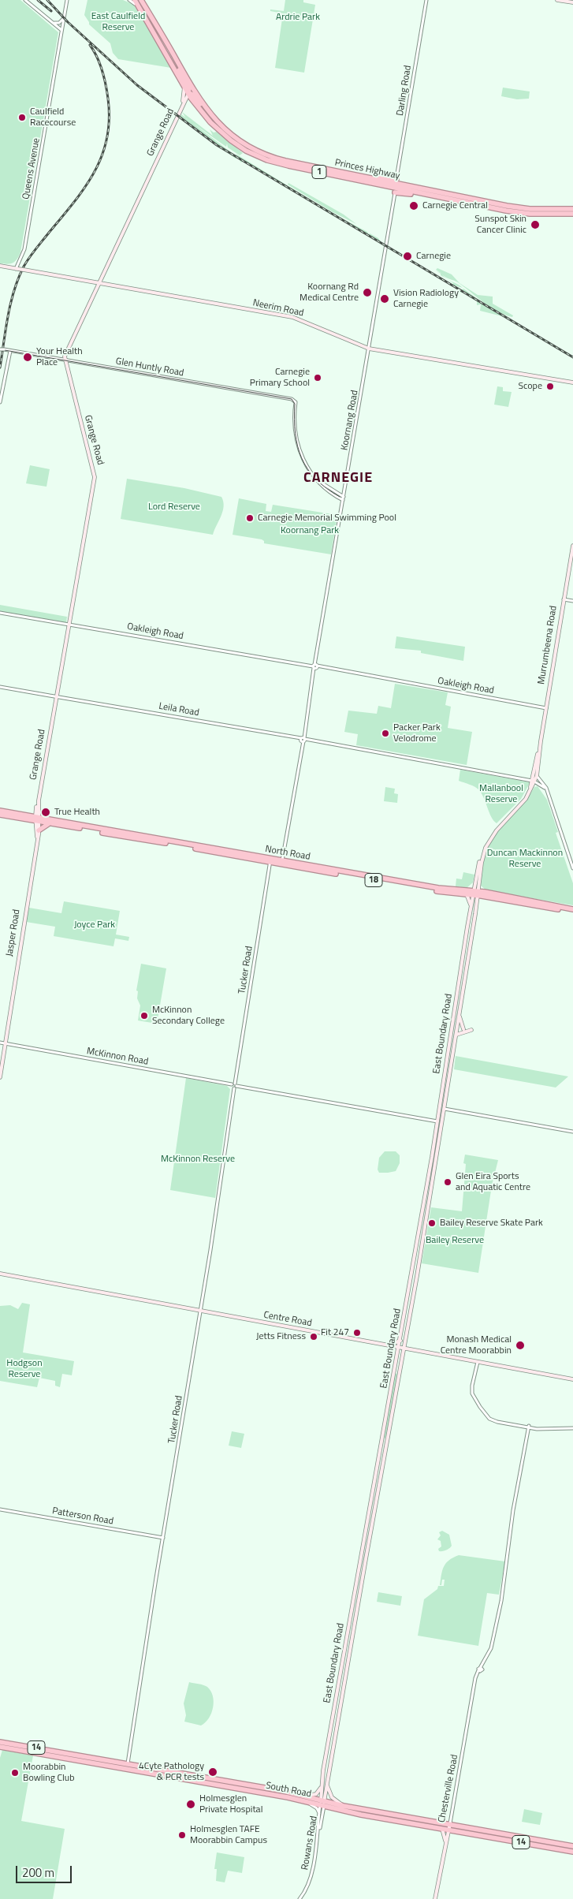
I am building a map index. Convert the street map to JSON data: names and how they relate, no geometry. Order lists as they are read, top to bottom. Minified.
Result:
{"streets":{"highway":["Princes Highway","1","North Road","18","14","South Road"],"main road":["Grange Road","Neerim Road","Murrumbeena Road","Jasper Road","East Boundary Road","Centre Road","Chesterville Road"],"street":["Darling Road","Queens Avenue","Glen Huntly Road","Koornang Road","Oakleigh Road","Leila Road","Tucker Road","McKinnon Road","Patterson Road","Rowans Road"]},"crossings":[["Darling Road","Princes Highway"],["Darling Road","Koornang Road"],["Grange Road","Princes Highway"],["Grange Road","Neerim Road"],["Grange Road","Glen Huntly Road"],["Grange Road","Oakleigh Road"],["Grange Road","Leila Road"],["Grange Road","North Road"],["Grange Road","Jasper Road"],["Queens Avenue","Neerim Road"],["Princes Highway","Koornang Road"],["Neerim Road","Koornang Road"],["Glen Huntly Road","Koornang Road"],["Koornang Road","Oakleigh Road"],["Koornang Road","Leila Road"],["Koornang Road","North Road"],["Oakleigh Road","Murrumbeena Road"],["Murrumbeena Road","Leila Road"],["Murrumbeena Road","North Road"],["Murrumbeena Road","East Boundary Road"],["North Road","Jasper Road"],["North Road","Tucker Road"],["North Road","East Boundary Road"],["Jasper Road","McKinnon Road"],["Tucker Road","McKinnon Road"],["Tucker Road","Centre Road"],["Tucker Road","Patterson Road"],["Tucker Road","South Road"],["East Boundary Road","McKinnon Road"],["East Boundary Road","Centre Road"],["East Boundary Road","South Road"],["East Boundary Road","Rowans Road"],["Chesterville Road","South Road"],["South Road","Rowans Road"]],"districts":["CARNEGIE"],"parks":["East Caulfield Reserve","Ardrie Park","Lord Reserve","Koornang Park","Mallanbool Reserve","Duncan Mackinnon Reserve","Joyce Park","McKinnon Reserve","Bailey Reserve","Hodgson Reserve"],"places":["Caulfield Racecourse","Carnegie Central","Sunspot Skin Cancer Clinic","Carnegie","Koornang Rd Medical Centre","Vision Radiology Carnegie","Your Health Place","Carnegie Primary School","Scope","Carnegie Memorial Swimming Pool","Packer Park Velodrome","True Health","McKinnon Secondary College","Glen Eira Sports and Aquatic Centre","Bailey Reserve Skate Park","Fit 247","Jetts Fitness","Monash Medical Centre Moorabbin","4Cyte Pathology & PCR tests","Moorabbin Bowling Club","Holmesglen Private Hospital","Holmesglen TAFE Moorabbin Campus"],"scale_bar":"200 m"}
